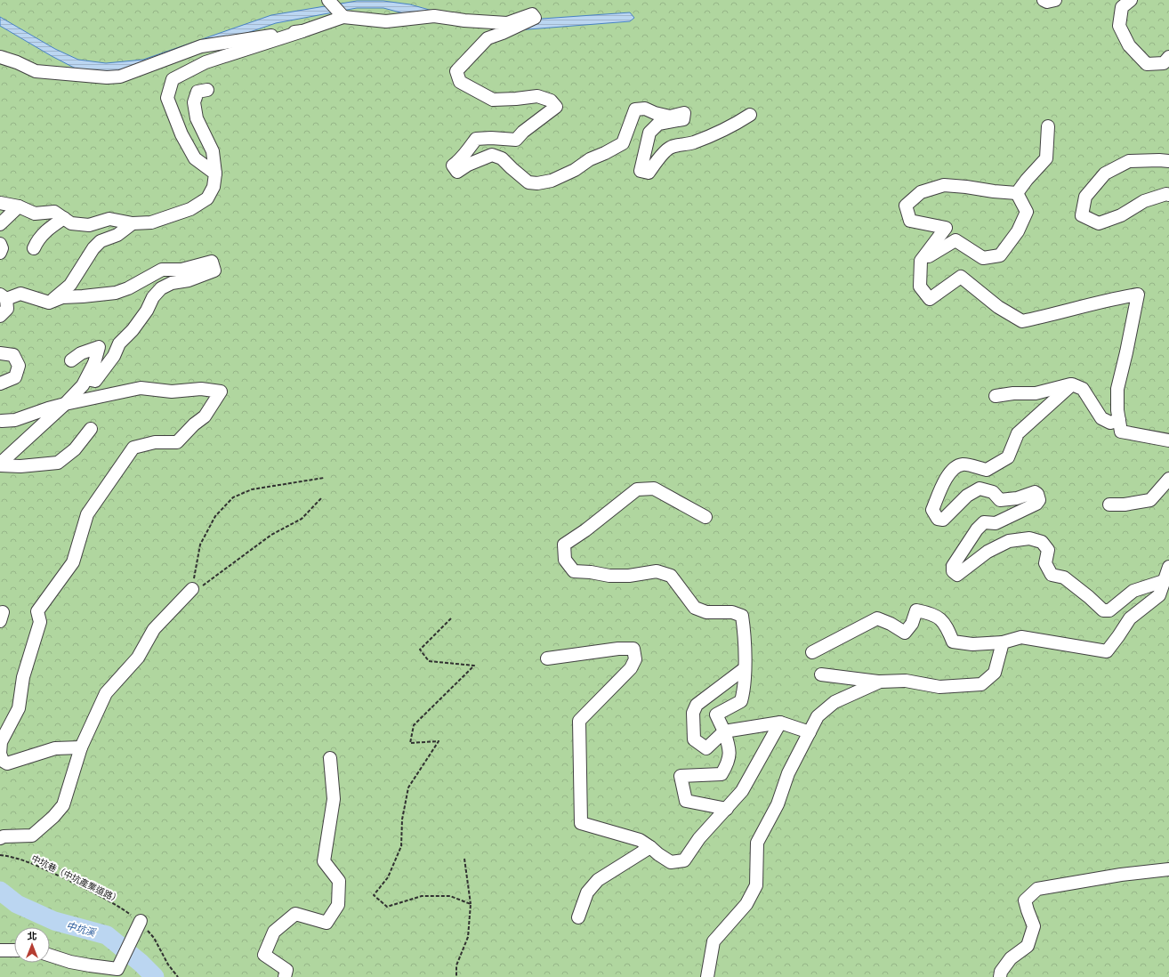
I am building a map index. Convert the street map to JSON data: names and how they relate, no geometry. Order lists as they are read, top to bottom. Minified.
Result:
{"streets":{"path":["中坑巷（中坑產業道路）"]},"water":["中坑溪"],"north":"top"}
